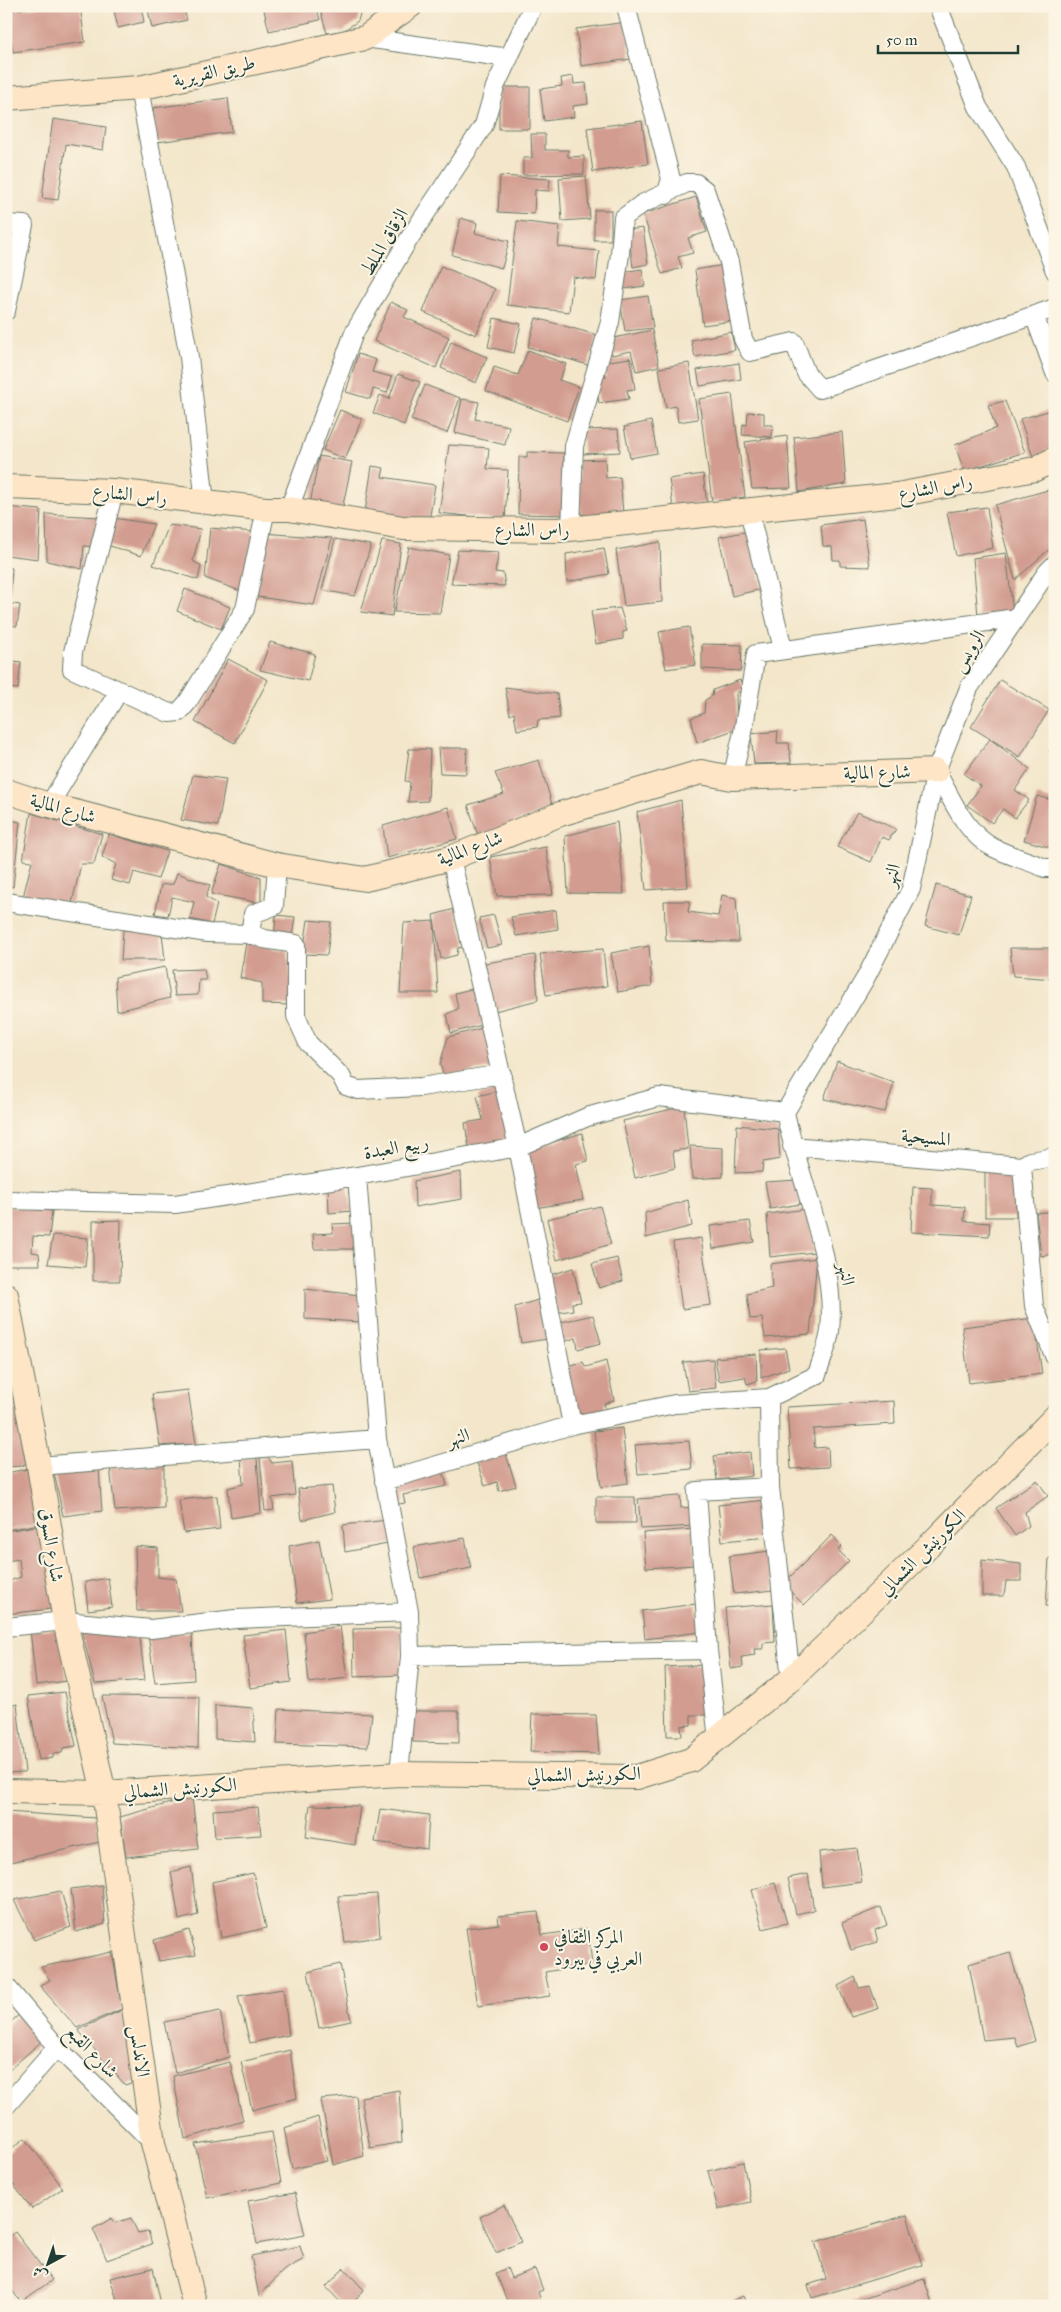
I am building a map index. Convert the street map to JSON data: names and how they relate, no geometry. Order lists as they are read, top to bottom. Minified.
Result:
{"streets":{"street":["طريق القريرية","الزقاق المبلط","راس الشارع","الرويس","شارع المالية","النهر","المسيحية","ربيع العبدة","شارع السوق","الكورنيش الشمالي","شارع القبع","الاندلس"]},"crossings":[["الزقاق المبلط","راس الشارع"],["الرويس","شارع المالية"],["الرويس","النهر"],["شارع المالية","النهر"],["النهر","المسيحية"],["النهر","ربيع العبدة"],["شارع السوق","الكورنيش الشمالي"],["شارع السوق","الاندلس"],["الكورنيش الشمالي","الاندلس"],["شارع القبع","الاندلس"]],"places":["المركز الثقافي العربي في يبرود"],"scale_bar":"50 m","north":"bottom left"}
